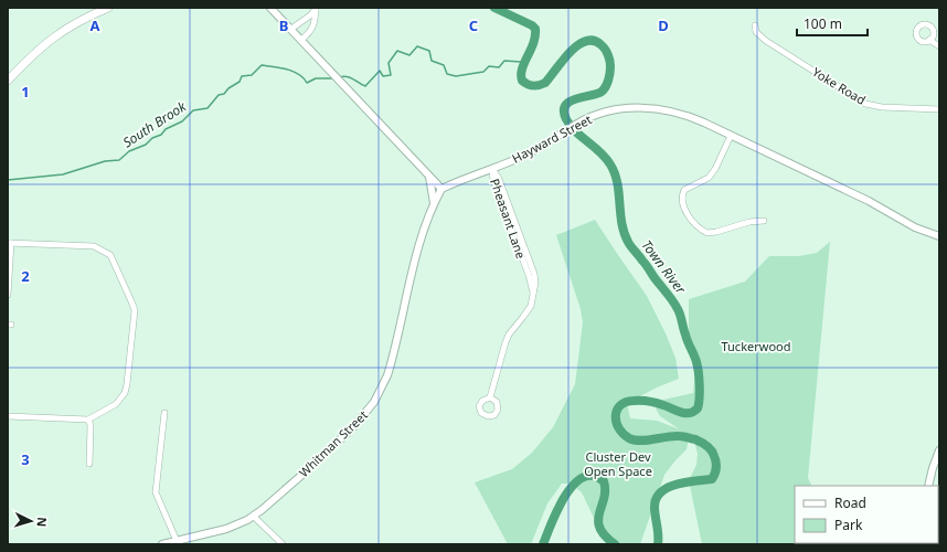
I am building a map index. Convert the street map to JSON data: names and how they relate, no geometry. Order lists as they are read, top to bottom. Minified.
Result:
{"streets":{"street":["Yoke Road","Hayward Street","Pheasant Lane","Whitman Street"]},"crossings":[["Hayward Street","Pheasant Lane"],["Hayward Street","Whitman Street"]],"water":["South Brook","Town River"],"parks":["Tuckerwood","Cluster Dev Open Space"],"legend":["Road","Park"],"scale_bar":"100 m","north":"right","grid":{"columns":["A","B","C","D"],"rows":["1","2","3"]}}
